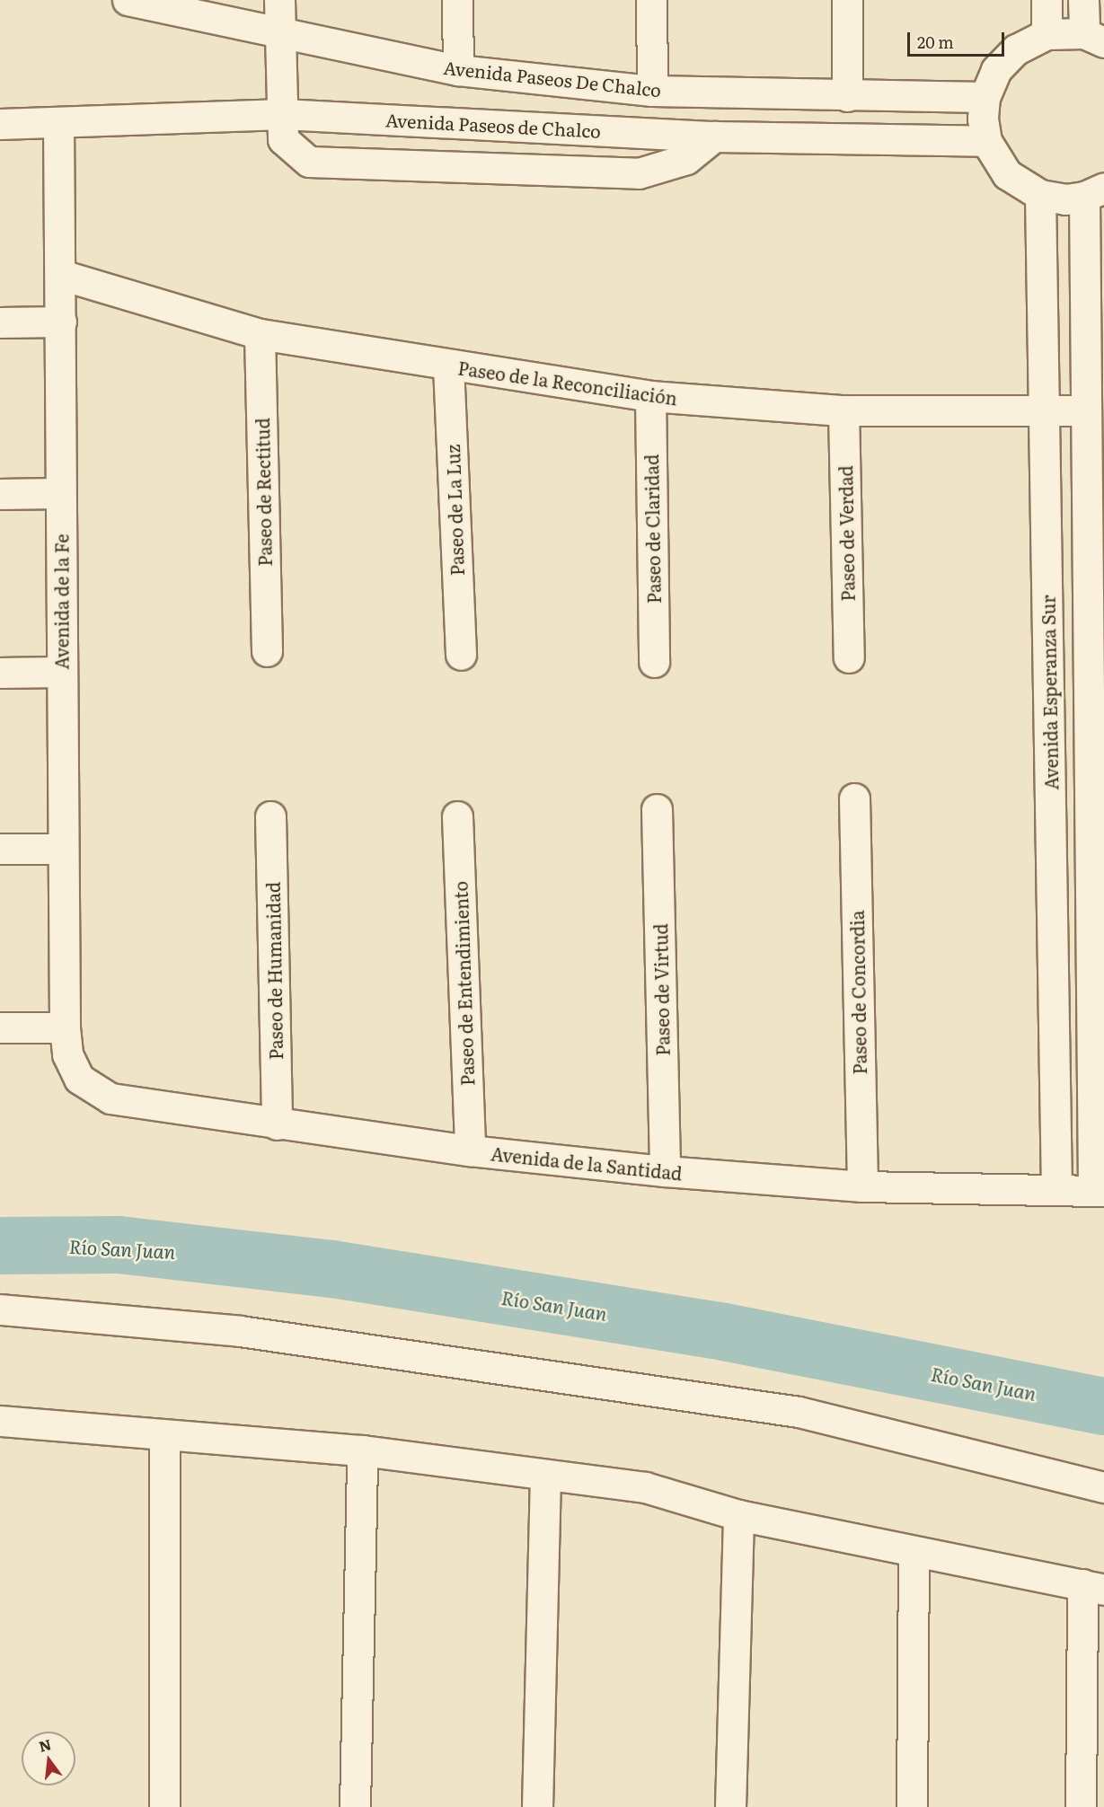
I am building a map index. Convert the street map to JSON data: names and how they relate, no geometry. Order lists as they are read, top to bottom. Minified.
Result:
{"streets":{"street":["Avenida Paseos De Chalco","Avenida Paseos de Chalco","Paseo de la Reconciliación","Paseo de Rectitud","Paseo de La Luz","Paseo de Claridad","Paseo de Verdad","Avenida de la Fe","Avenida Esperanza Sur","Paseo de Humanidad","Paseo de Entendimiento","Paseo de Virtud","Paseo de Concordia","Avenida de la Santidad"]},"crossings":[["Avenida Paseos de Chalco","Avenida de la Fe"],["Paseo de la Reconciliación","Paseo de Rectitud"],["Paseo de la Reconciliación","Paseo de La Luz"],["Paseo de la Reconciliación","Paseo de Claridad"],["Paseo de la Reconciliación","Paseo de Verdad"],["Paseo de la Reconciliación","Avenida de la Fe"],["Paseo de la Reconciliación","Avenida Esperanza Sur"],["Avenida de la Fe","Avenida de la Santidad"],["Avenida Esperanza Sur","Avenida de la Santidad"],["Paseo de Humanidad","Avenida de la Santidad"],["Paseo de Entendimiento","Avenida de la Santidad"],["Paseo de Virtud","Avenida de la Santidad"],["Paseo de Concordia","Avenida de la Santidad"]],"water":["Río San Juan"],"scale_bar":"20 m","north":"top"}
